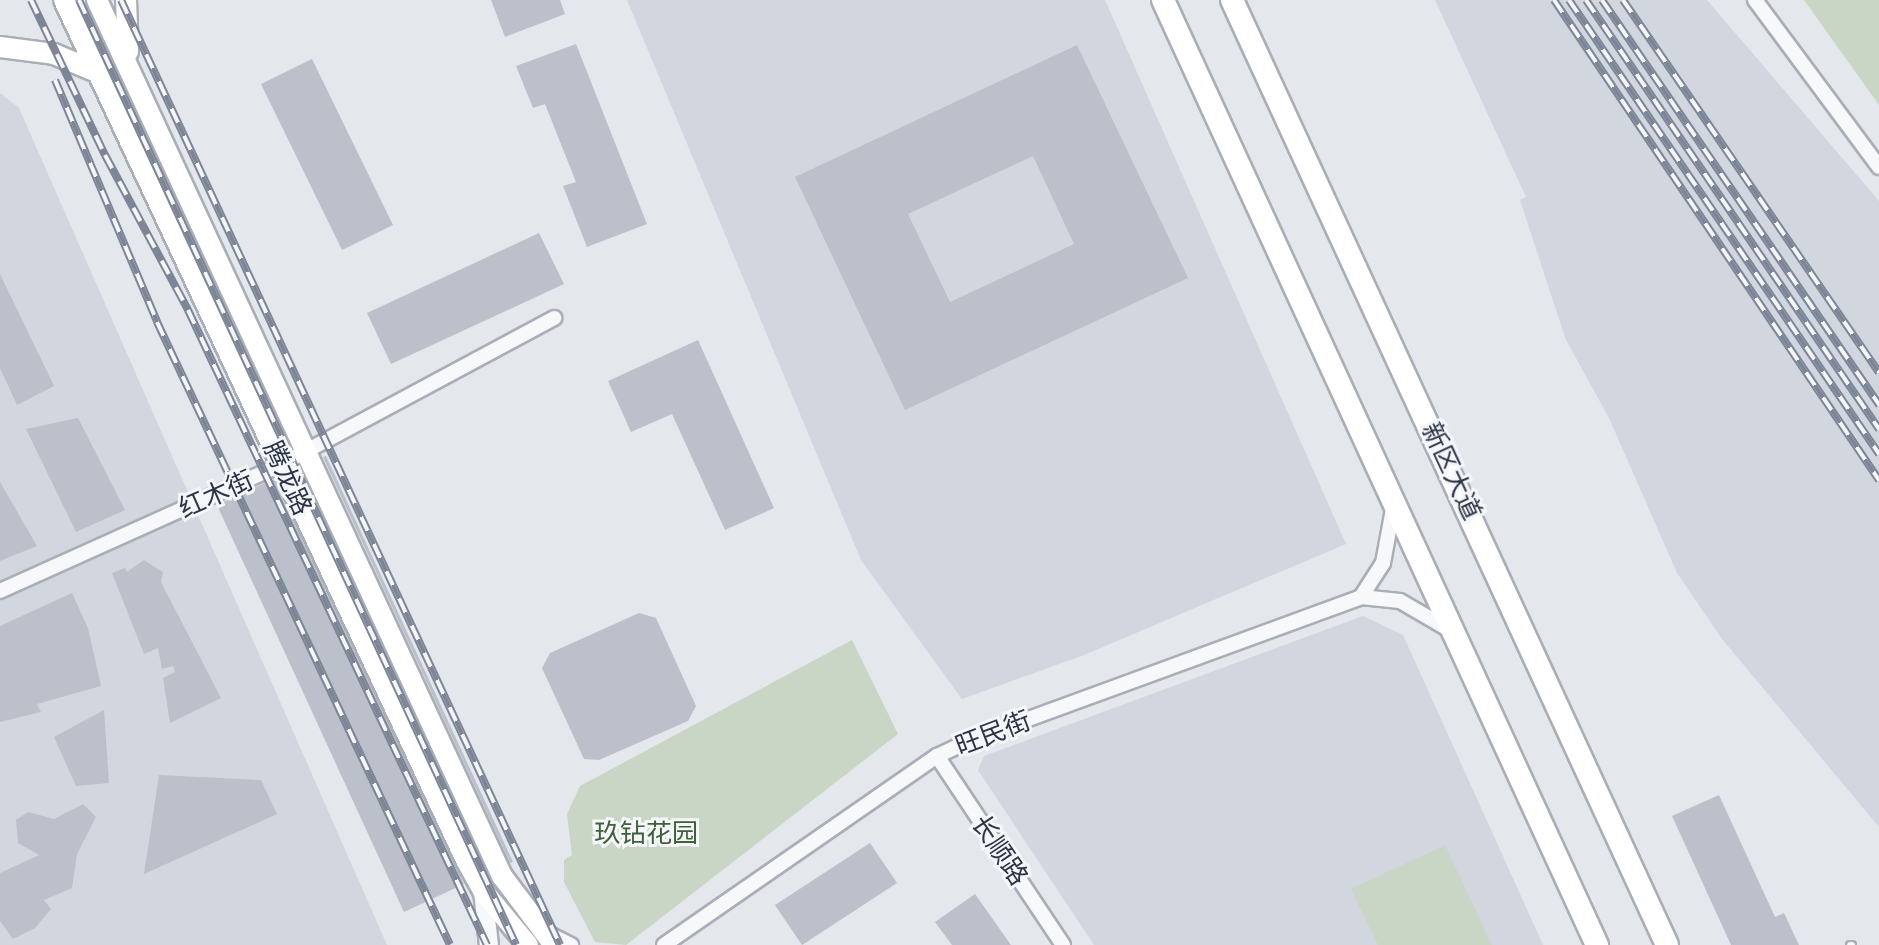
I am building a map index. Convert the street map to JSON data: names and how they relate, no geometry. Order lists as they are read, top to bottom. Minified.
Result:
{"streets":{"main road":["新区大道","腾龙路"],"street":["红木街","旺民街","长顺路"]},"crossings":[["腾龙路","红木街"],["旺民街","长顺路"]],"parks":["玖钻花园"]}
